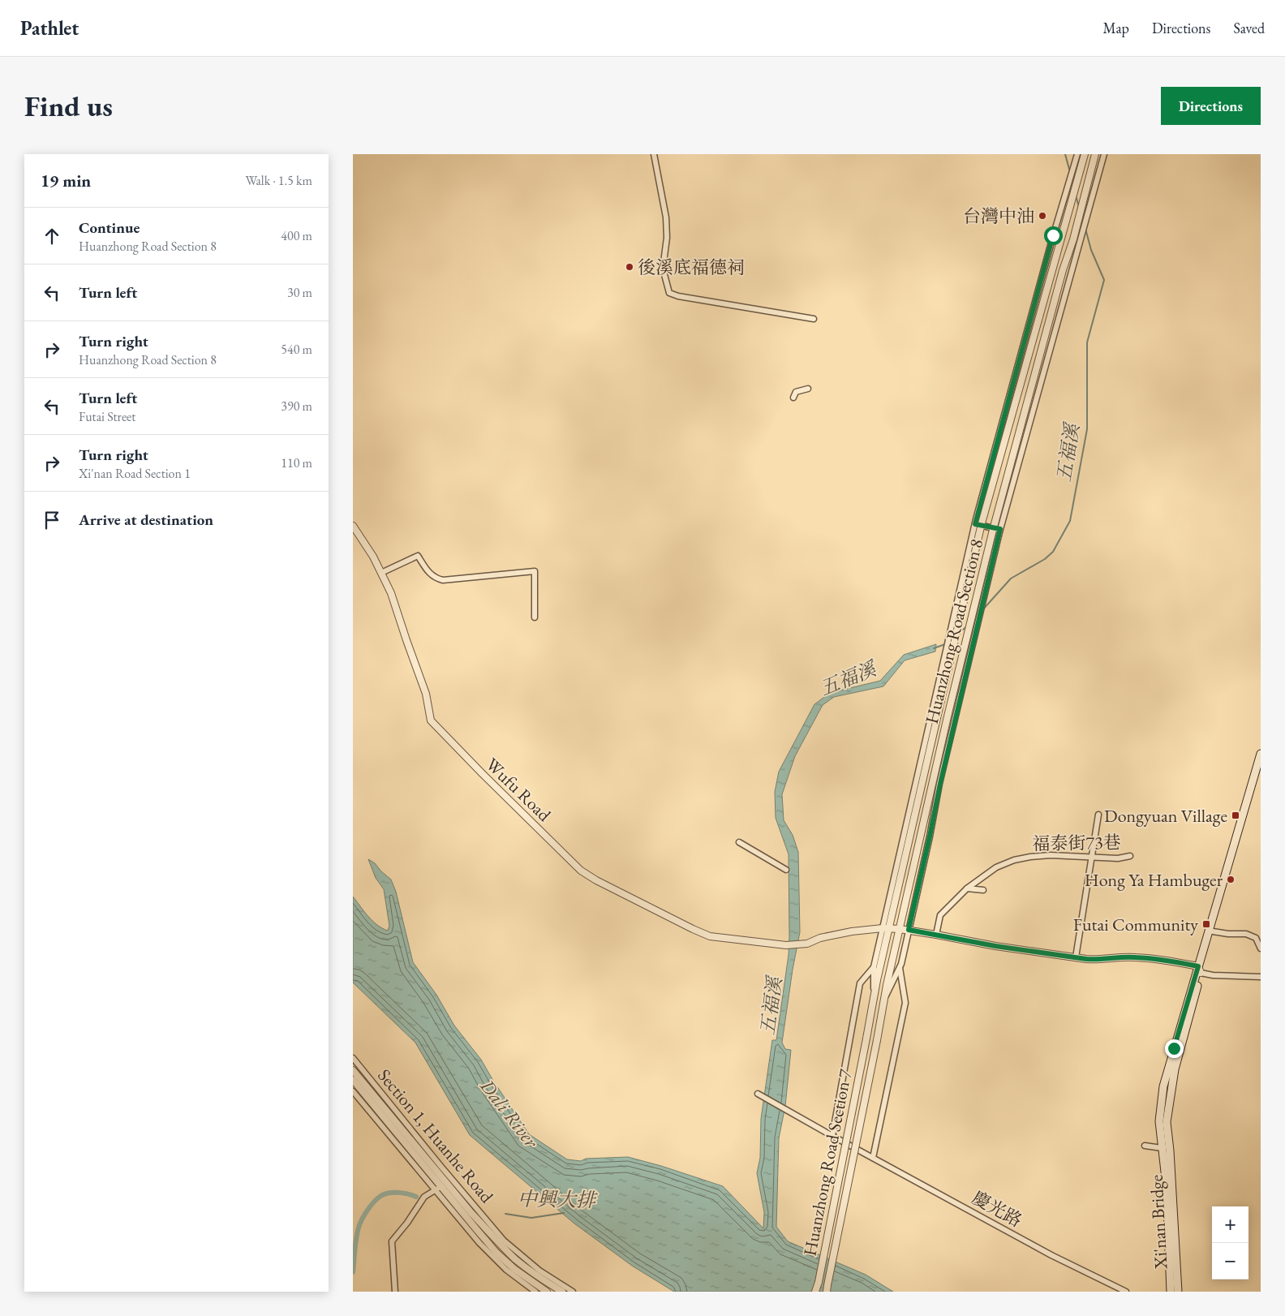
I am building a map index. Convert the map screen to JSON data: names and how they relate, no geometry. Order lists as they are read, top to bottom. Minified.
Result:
{"streets":{"main road":["Xi'nan Bridge"],"street":["Huanzhong Road Section 8","Wufu Road","福泰街73巷","Section 1, Huanhe Road","Huanzhong Road Section 7","慶光路"]},"crossings":[["Huanzhong Road Section 8","Wufu Road"],["Huanzhong Road Section 8","Huanzhong Road Section 7"],["Huanzhong Road Section 8","慶光路"],["Wufu Road","福泰街73巷"]],"water":["五福溪","Dali River","中興大排"],"places":{"other":["台灣中油","後溪底福德祠","Hong Ya Hambuger"],"transit":["Dongyuan Village","Futai Community"]},"page":{"header":"Pathlet","nav":["Map","Directions","Saved"],"buttons":"Directions","title":"Find us","heading":["19 min","Walk · 1.5 km"],"list":[["Continue","Huanzhong Road Section 8","400 m"],["Turn left","30 m"],["Turn right","Huanzhong Road Section 8","540 m"],["Turn left","Futai Street","390 m"],["Turn right","Xi'nan Road Section 1","110 m"],"Arrive at destination"],"map_buttons":["+","−"]}}
